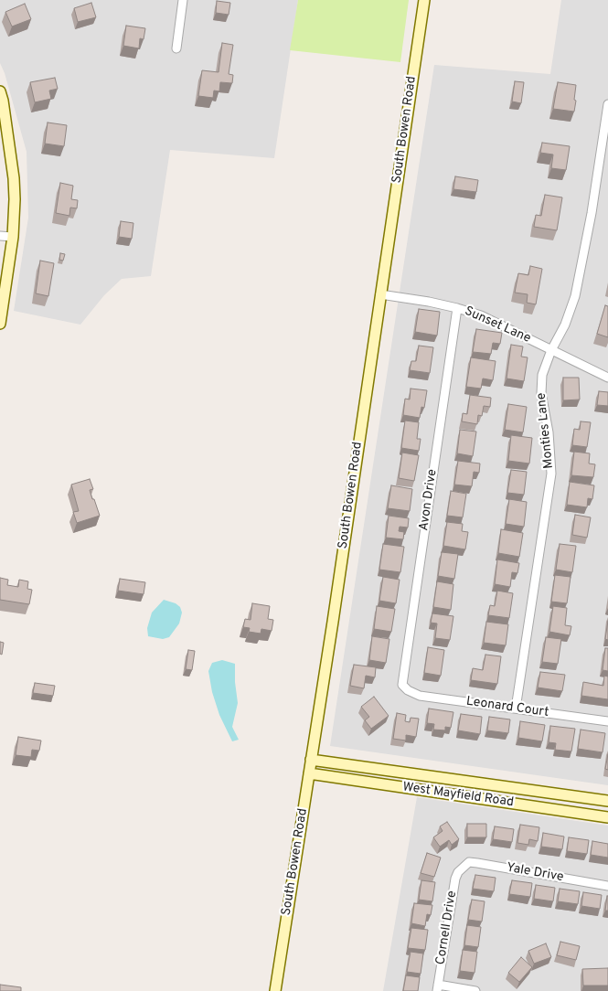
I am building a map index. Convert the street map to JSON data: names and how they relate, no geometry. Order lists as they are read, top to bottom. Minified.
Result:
{"streets":{"main road":["South Bowen Road","West Mayfield Road"],"street":["Sunset Lane","Monties Lane","Avon Drive","Leonard Court","Yale Drive","Cornell Drive"]},"crossings":[["South Bowen Road","Sunset Lane"],["South Bowen Road","West Mayfield Road"],["Sunset Lane","Monties Lane"],["Sunset Lane","Avon Drive"],["Monties Lane","Leonard Court"],["Avon Drive","Leonard Court"],["Yale Drive","Cornell Drive"]]}
